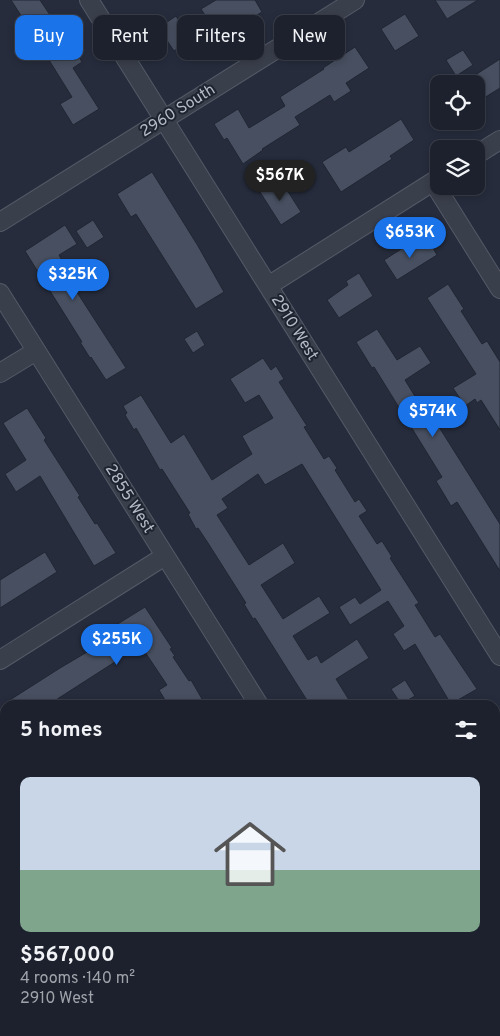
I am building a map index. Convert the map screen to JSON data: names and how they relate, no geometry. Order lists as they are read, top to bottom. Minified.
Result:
{"streets":{"street":["2960 South","2910 West","2855 West"]},"crossings":[["2960 South","2910 West"]],"page":{"chip":["Buy","Rent","Filters","New"],"price":["$567K","$653K","$325K","$574K","$255K"],"heading":"5 homes","list":[{"name":"$567,000","note":"4 rooms · 140 m² · 2910 West"}]}}
